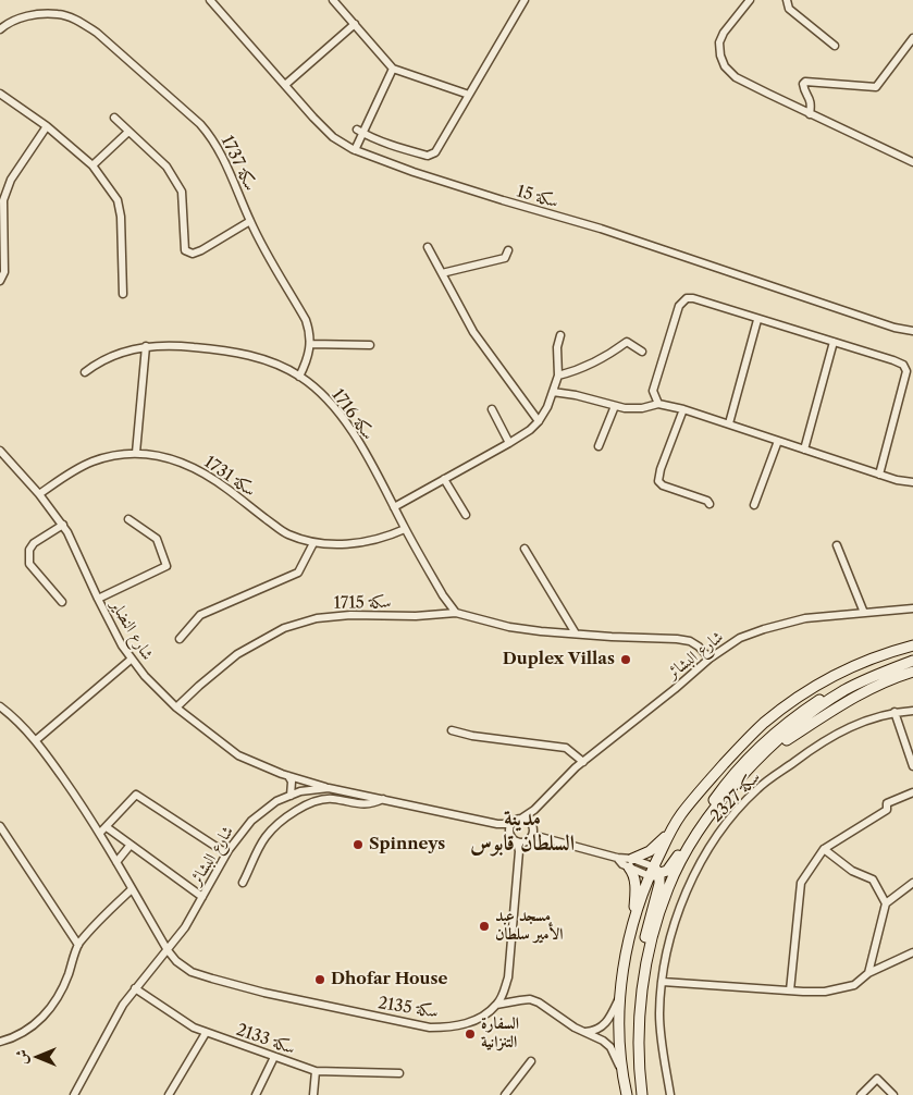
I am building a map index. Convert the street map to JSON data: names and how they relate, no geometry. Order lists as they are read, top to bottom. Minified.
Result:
{"streets":{"street":["سكة 1737","سكة 15","سكة 1716","سكة 1731","سكة 1715","شارع النضاير","شارع البشائر","سكة 2327","سكة 2135","سكة 2133"]},"crossings":[["سكة 1737","سكة 1716"],["سكة 1716","سكة 1731"],["سكة 1716","سكة 1715"],["سكة 1731","شارع النضاير"],["سكة 1715","شارع النضاير"],["سكة 1715","شارع البشائر"],["شارع النضاير","شارع البشائر"],["شارع البشائر","سكة 2135"],["شارع البشائر","سكة 2133"]],"districts":["مدينة السلطان قابوس"],"places":["Duplex Villas","Spinneys","مسجد عبد الأمير سلطان","Dhofar House","السفارة التنزانية"],"north":"left"}
